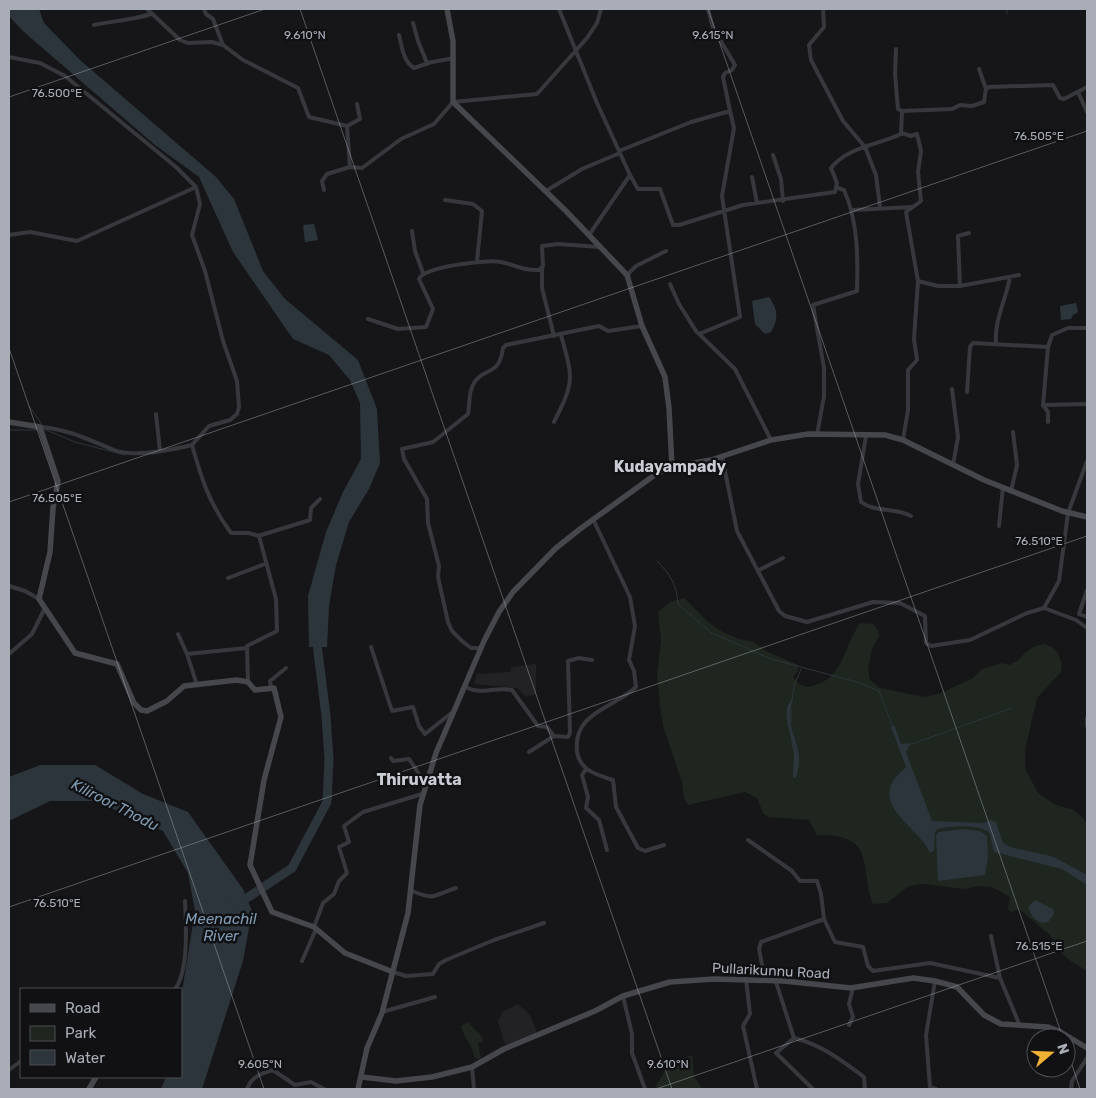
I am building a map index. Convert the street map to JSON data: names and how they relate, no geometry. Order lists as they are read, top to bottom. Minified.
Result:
{"streets":{"main road":["Pullarikunnu Road"]},"districts":["Kudayampady","Thiruvatta"],"water":["Kiliroor Thodu","Meenachil River"],"legend":["Road","Park","Water"],"north":"right","coordinates":["9.610°N","9.615°N","76.500°E","76.505°E","76.510°E","76.515°E","9.605°N"]}
